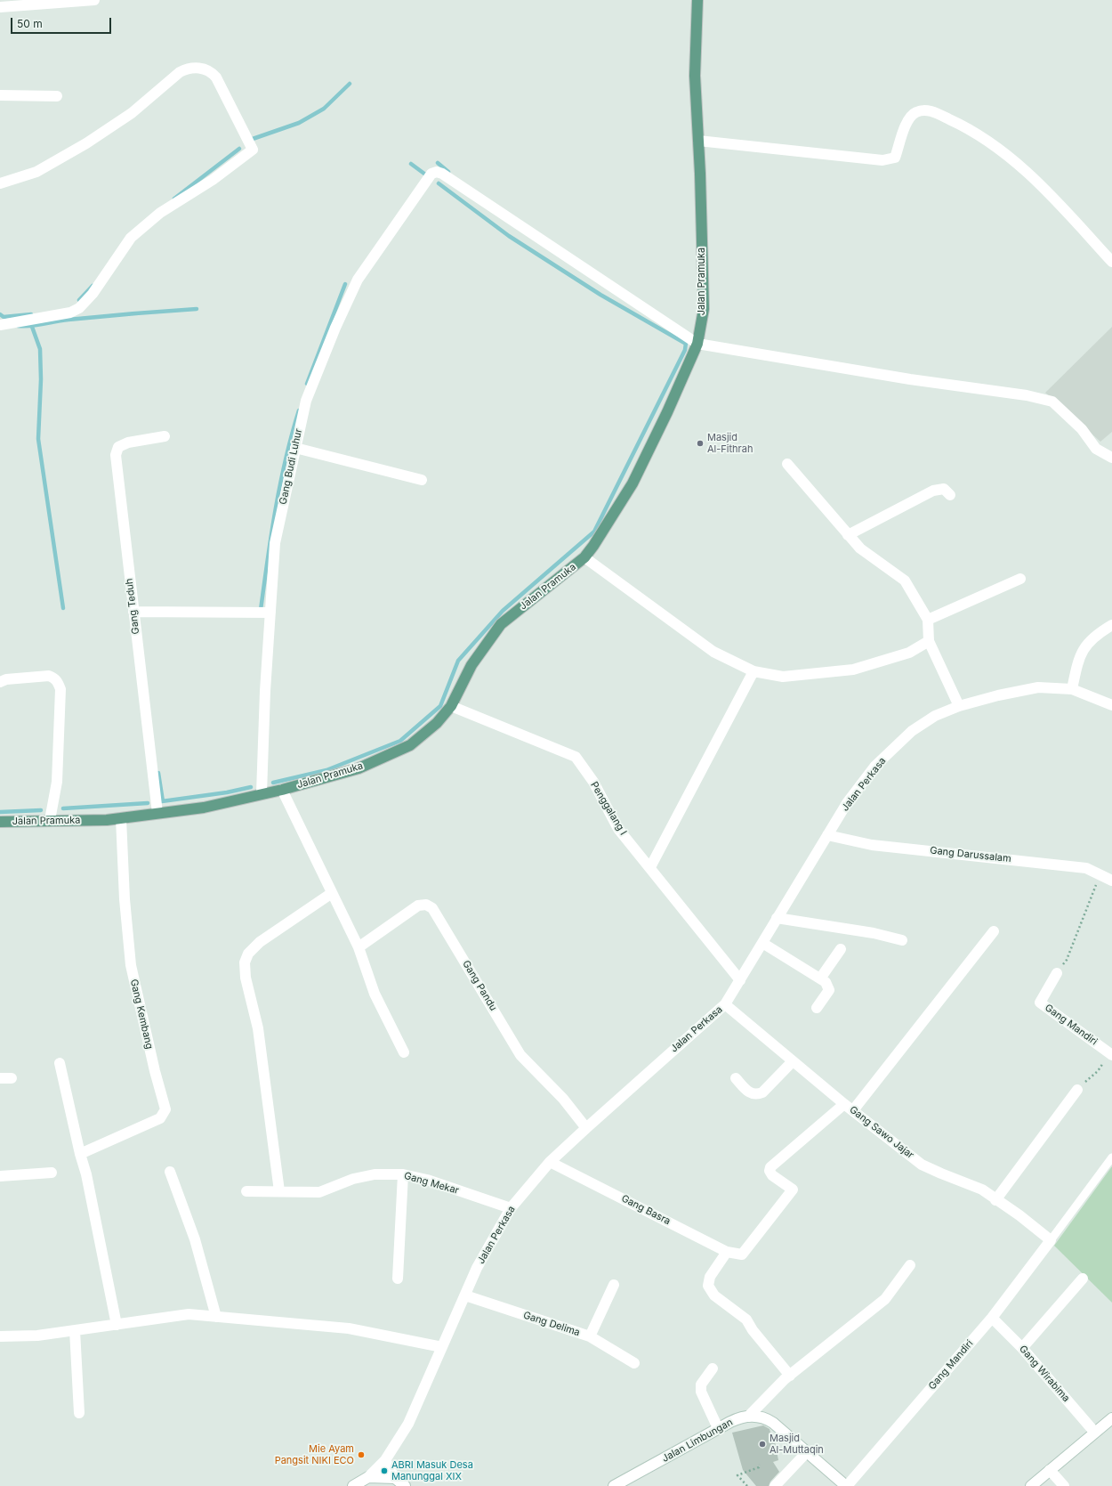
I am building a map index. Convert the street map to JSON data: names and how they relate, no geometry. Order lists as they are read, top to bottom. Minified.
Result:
{"streets":{"main road":["Jalan Pramuka"],"street":["Gang Budi Luhur","Gang Teduh","Jalan Perkasa","Penggalang I","Gang Darussalam","Gang Pandu","Gang Kembang","Gang Mandiri","Gang Sawo Jajar","Gang Mekar","Gang Basra","Gang Delima","Gang Wirabima","Jalan Limbungan"]},"crossings":[["Jalan Pramuka","Gang Budi Luhur"],["Jalan Pramuka","Gang Teduh"],["Jalan Pramuka","Penggalang I"],["Jalan Pramuka","Gang Kembang"],["Jalan Perkasa","Penggalang I"],["Jalan Perkasa","Gang Darussalam"],["Jalan Perkasa","Gang Pandu"],["Jalan Perkasa","Gang Sawo Jajar"],["Jalan Perkasa","Gang Mekar"],["Jalan Perkasa","Gang Basra"],["Jalan Perkasa","Gang Delima"],["Gang Mandiri","Gang Sawo Jajar"],["Gang Mandiri","Gang Wirabima"],["Gang Mandiri","Jalan Limbungan"],["Gang Sawo Jajar","Gang Basra"]],"places":["Masjid Al-Fithrah","Masjid Al-Muttaqin","Mie Ayam Pangsit NIKI ECO","ABRI Masuk Desa Manunggal XIX"],"scale_bar":"50 m"}
